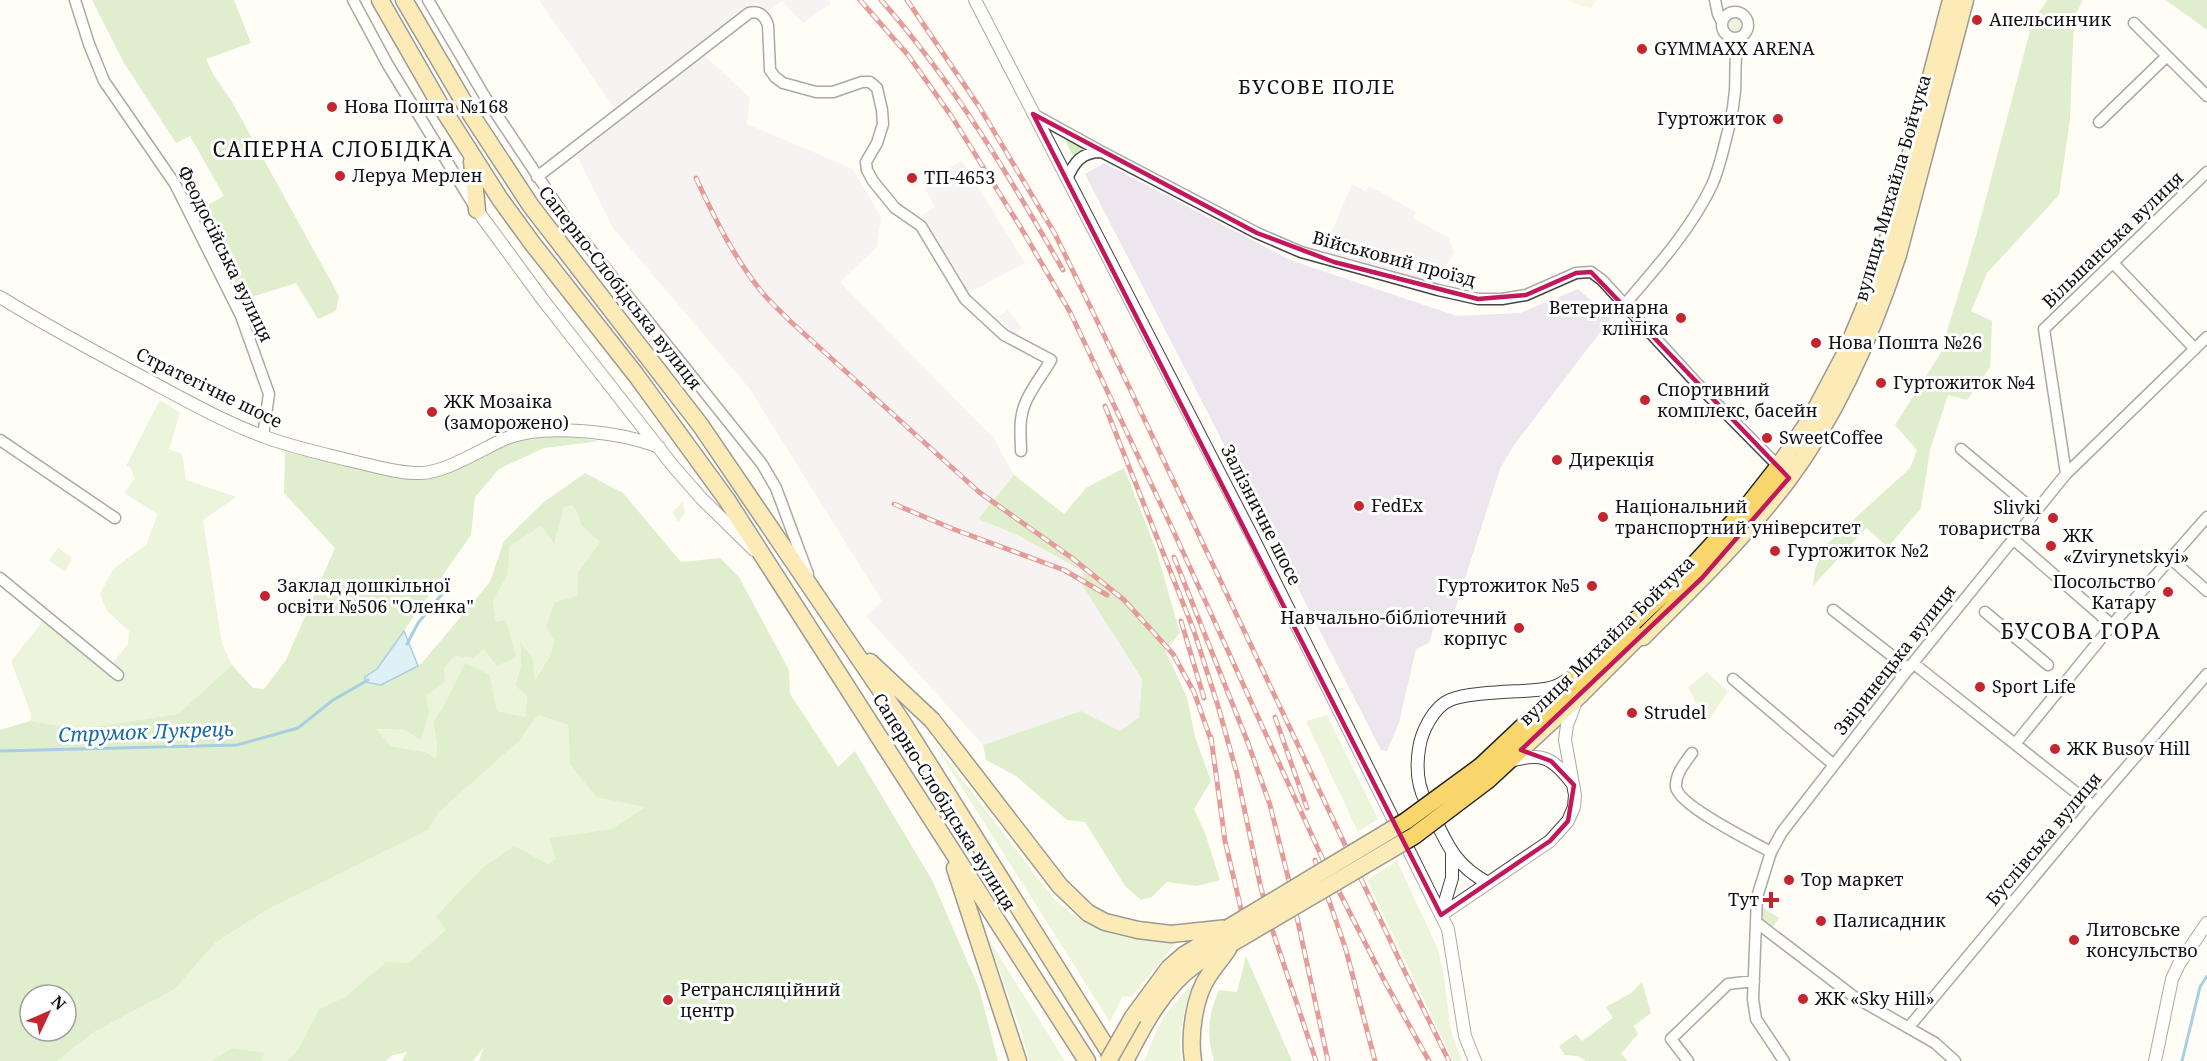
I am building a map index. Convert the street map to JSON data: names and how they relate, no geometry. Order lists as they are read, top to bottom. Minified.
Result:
{"streets":{"main road":["вулиця Михайла Бойчука","Саперно-Слобідська вулиця"],"street":["Вільшанська вулиця","Феодосійська вулиця","Військовий проїзд","Стратегічне шосе","Залізничне шосе","Звіринецька вулиця","Буслівська вулиця"]},"crossings":[["вулиця Михайла Бойчука","Військовий проїзд"],["Вільшанська вулиця","Звіринецька вулиця"],["Феодосійська вулиця","Стратегічне шосе"],["Військовий проїзд","Залізничне шосе"],["Саперно-Слобідська вулиця","Стратегічне шосе"]],"districts":["БУСОВЕ ПОЛЕ","САПЕРНА СЛОБІДКА","БУСОВА ГОРА"],"water":["Струмок Лукрець"],"places":{"other":["Апельсинчик","GYMMAXX ARENA","Нова Пошта №168","Гуртожиток","Леруа Мерлен","ТП-4653","Ветеринарна клініка","Нова Пошта №26","Гуртожиток №4","Спортивний комплекс, басейн","ЖК Мозаіка (заморожено)","SweetCoffee","Дирекція","FedEx","Національний транспортний університет","Slivki товариства","ЖК «Zvirynetskyi»","Гуртожиток №2","Гуртожиток №5","Посольство Катару","Заклад дошкільної освіти №506 \"Оленка\"","Навчально-бібліотечний корпус","Sport Life","Strudel","ЖК Busov Hill","Top маркет","Палисадник","Литовське консульство","ЖК «Sky Hill»","Ретрансляційний центр"],"health":["Тут"]},"north":"top right"}
